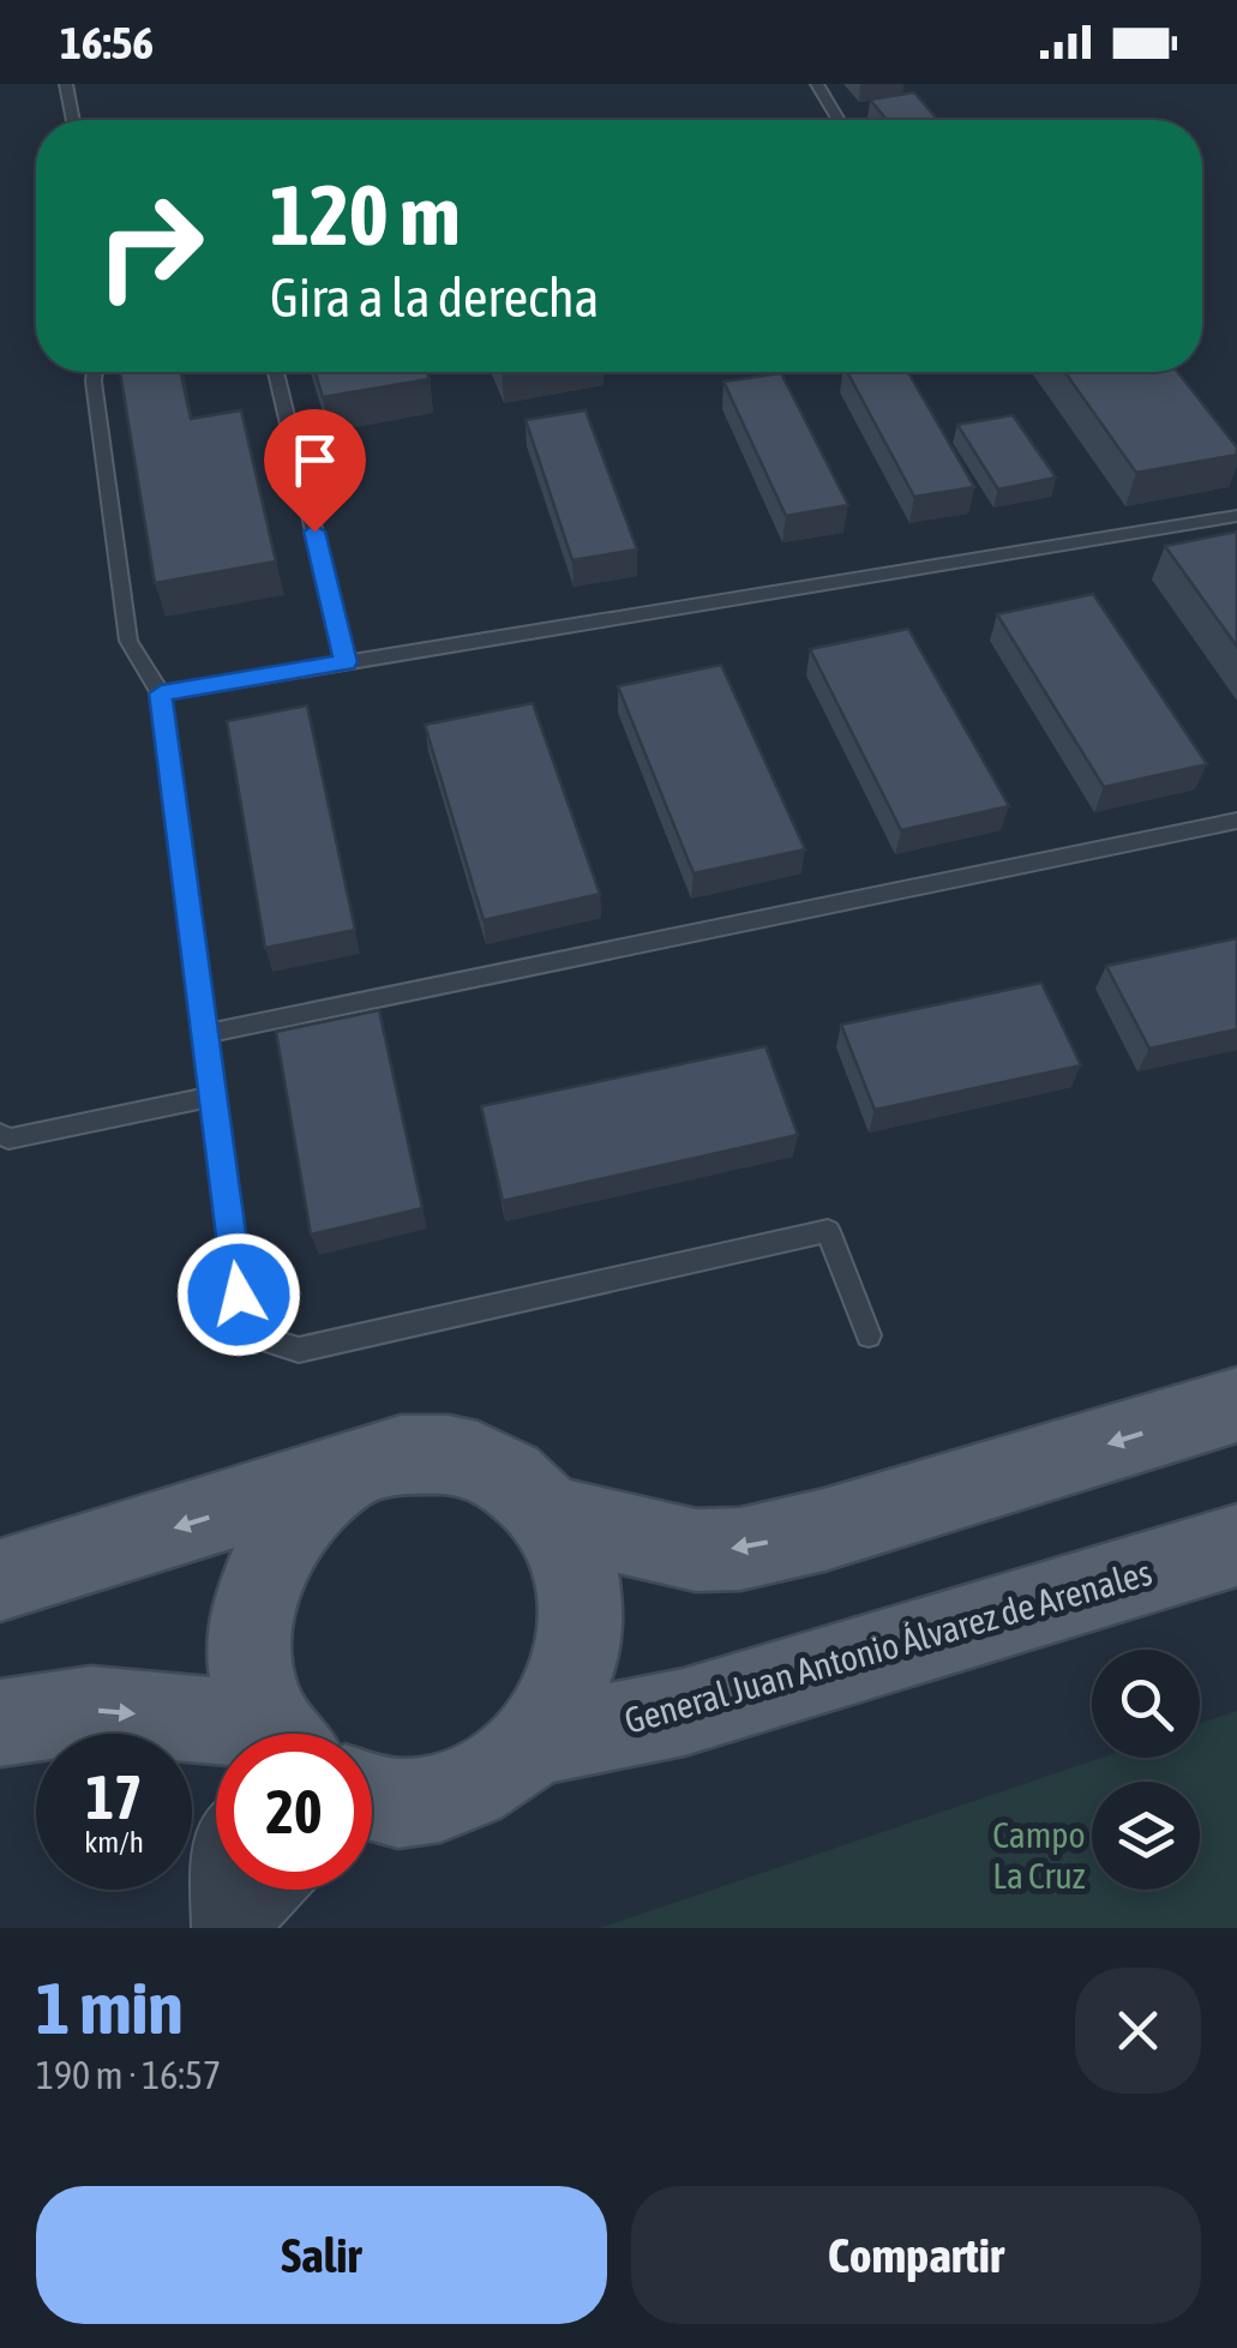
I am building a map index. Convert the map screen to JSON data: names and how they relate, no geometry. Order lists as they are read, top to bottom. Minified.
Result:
{"streets":{"main road":["General Juan Antonio Álvarez de Arenales"]},"parks":["Campo La Cruz"],"page":{"status":"16:56","turn":["120 m","Gira a la derecha"],"speed":"17 km/h","limit":"20","heading":["1 min","190 m · 16:57"],"buttons":["Salir","Compartir"]}}
